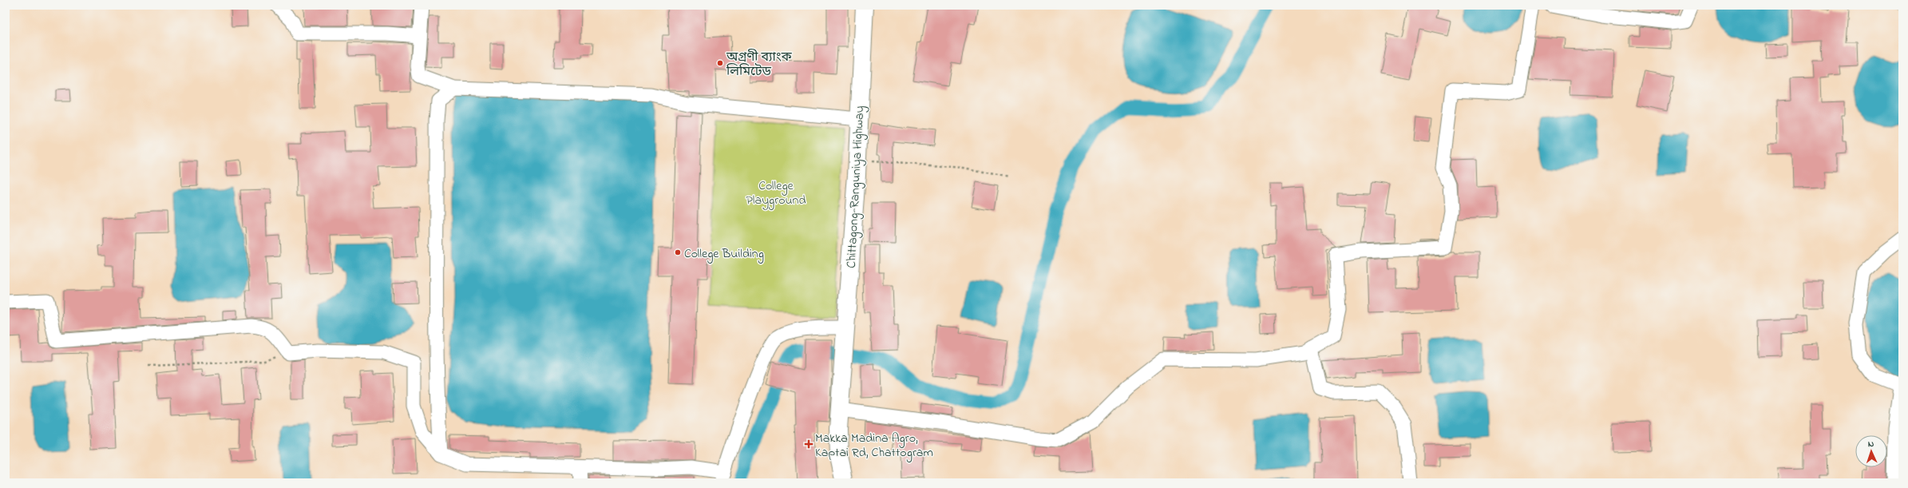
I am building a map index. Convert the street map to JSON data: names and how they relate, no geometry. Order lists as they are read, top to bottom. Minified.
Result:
{"streets":{"main road":["Chittagong-Ranguniya Highway"]},"parks":["College Playground"],"places":{"other":["অগ্রণী ব্যাংক লিমিটেড","College Building"],"health":["Makka Madina Agro, Kaptai Rd, Chattogram"]},"north":"top"}
